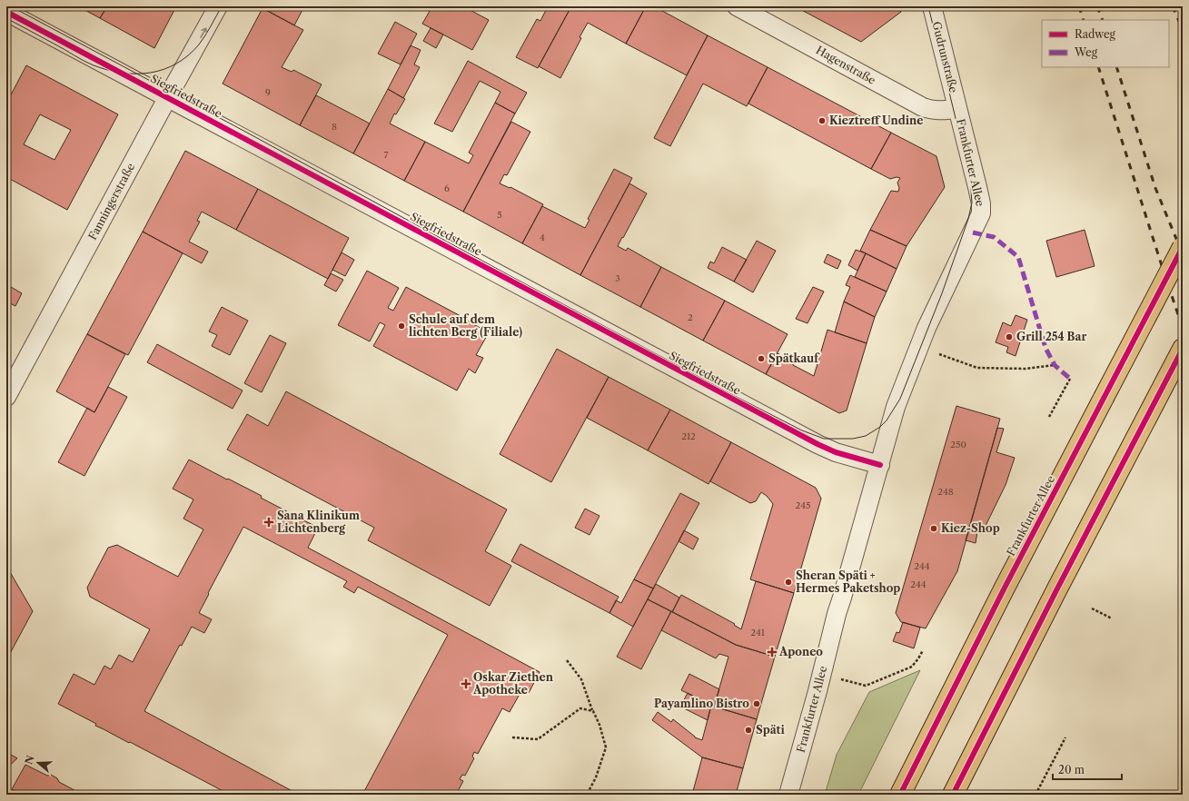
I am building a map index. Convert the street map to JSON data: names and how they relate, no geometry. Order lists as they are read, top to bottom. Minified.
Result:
{"streets":{"main road":["Frankfurter Allee"],"street":["Gudrunstraße","Hagenstraße","Siegfriedstraße","Fanningerstraße"]},"crossings":[["Gudrunstraße","Hagenstraße"],["Gudrunstraße","Frankfurter Allee"],["Hagenstraße","Frankfurter Allee"],["Siegfriedstraße","Frankfurter Allee"],["Siegfriedstraße","Fanningerstraße"]],"places":{"other":["Kieztreff Undine","Schule auf dem lichten Berg (Filiale)","Grill 254 Bar","Spätkauf","Kiez-Shop","Sheran Späti + Hermes Paketshop","Payamlino Bistro","Späti"],"health":["Sana Klinikum Lichtenberg","Aponeo","Oskar Ziethen Apotheke"]},"house_numbers":["9","8","7","6","5","4","3","2","212","250","248","245","244","244","241"],"legend":["Radweg","Weg"],"scale_bar":"20 m","north":"left"}
